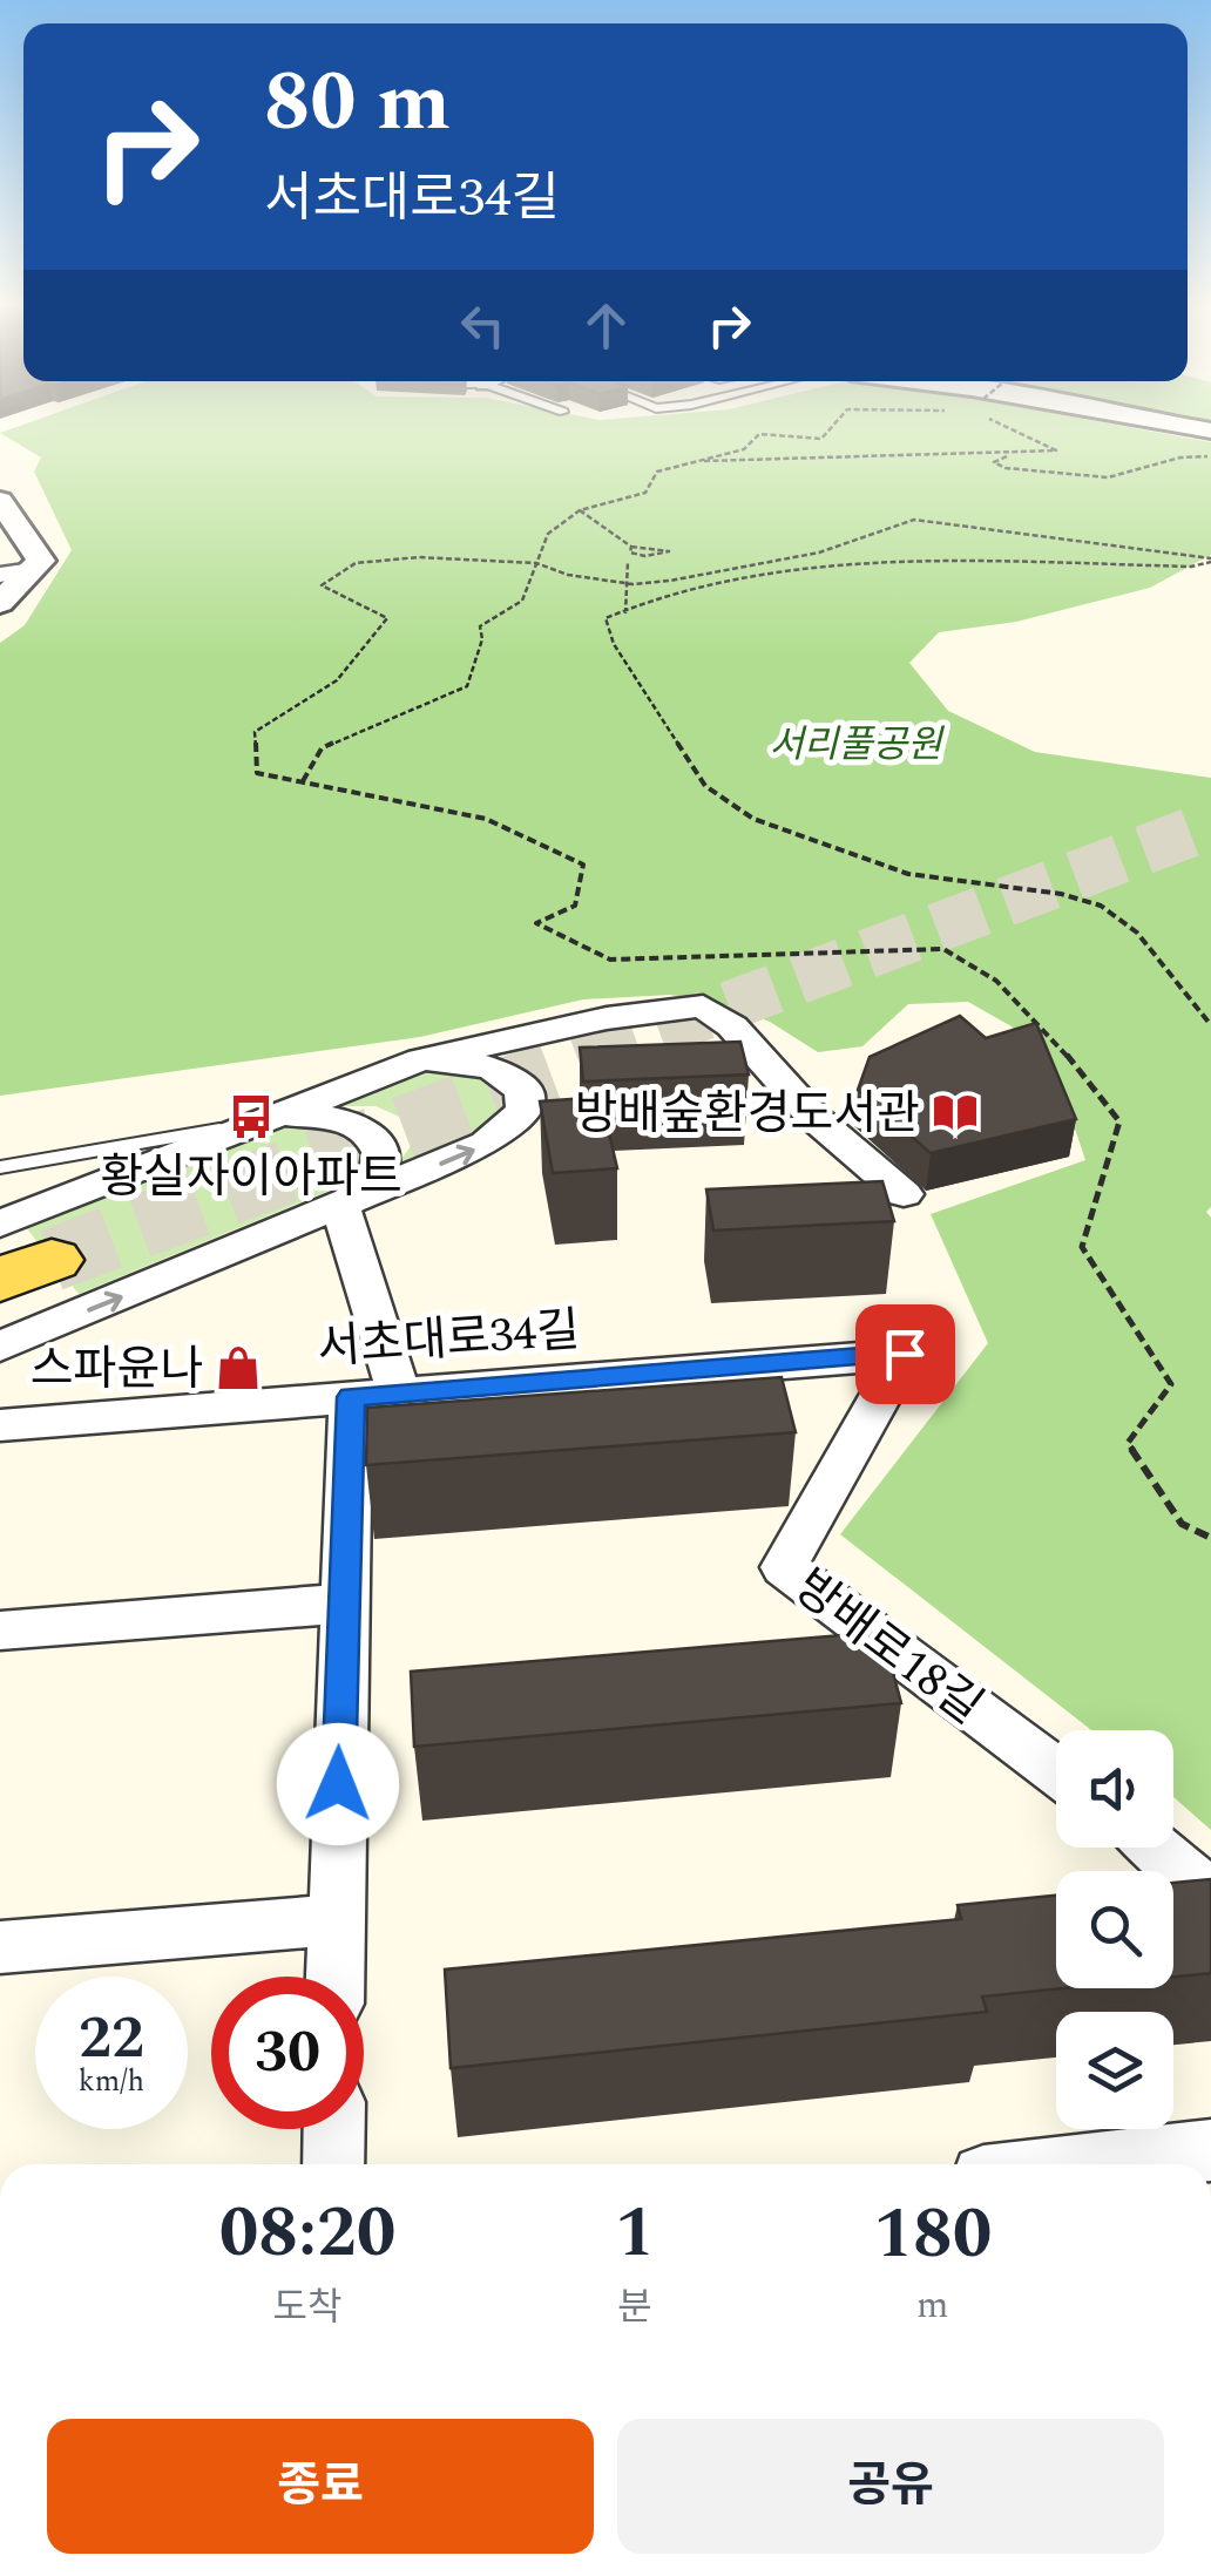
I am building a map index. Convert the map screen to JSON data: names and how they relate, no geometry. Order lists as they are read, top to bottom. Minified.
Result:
{"streets":{"street":["서초대로34길","방배로18길"]},"crossings":[["서초대로34길","방배로18길"]],"parks":["서리풀공원"],"places":{"library":["방배숲환경도서관"],"bus stop":["황실자이아파트"],"shop":["스파윤나"]},"page":{"turn":["80 m","서초대로34길"],"speed":"22 km/h","limit":"30","eta":["08:20","도착","1","분","180","m"],"buttons":["종료","공유"]}}
